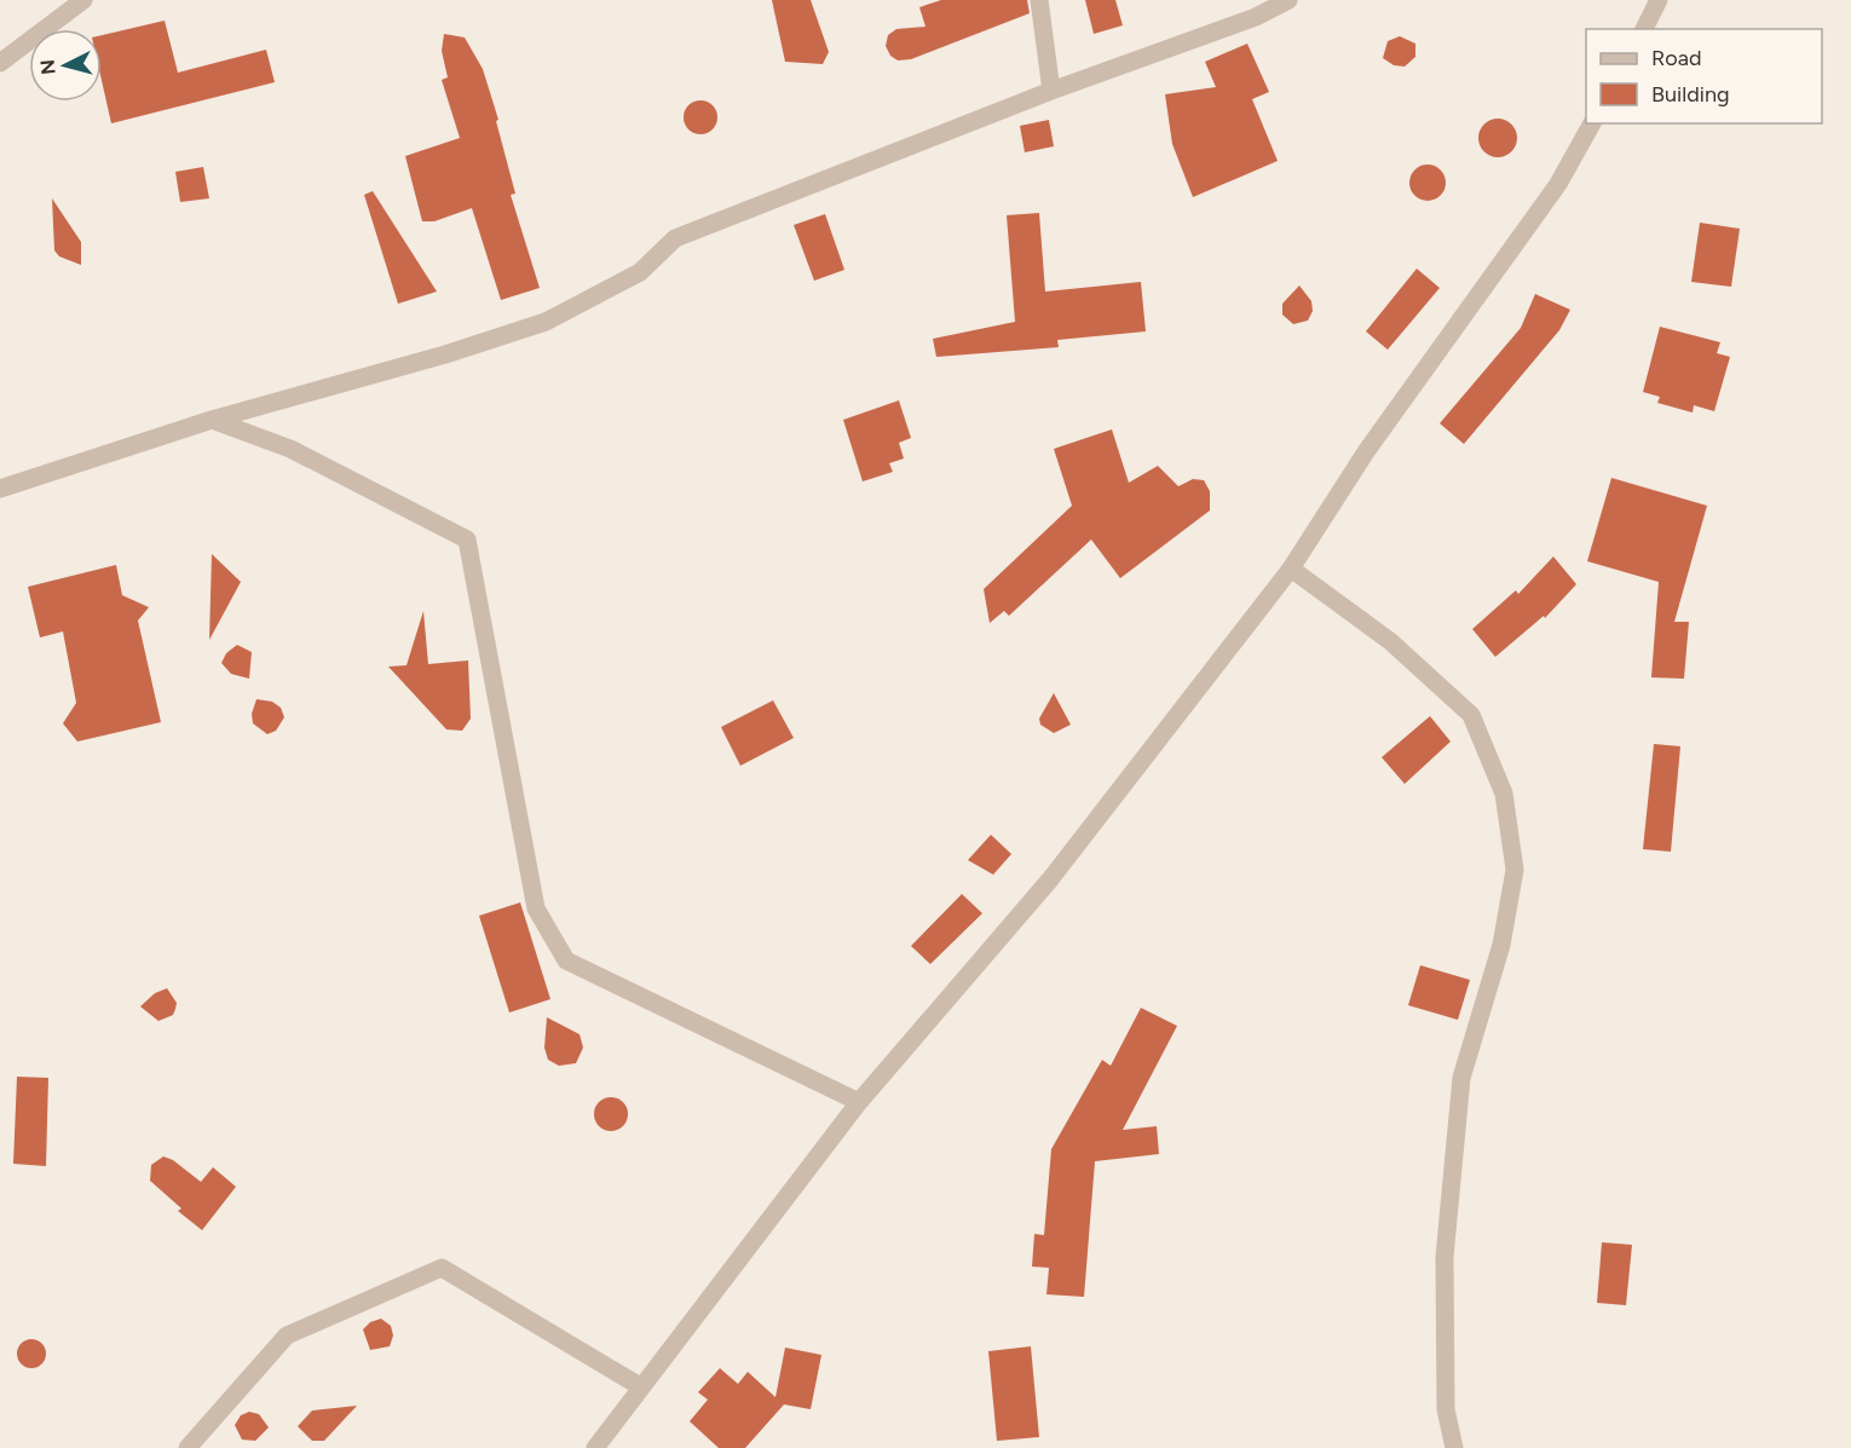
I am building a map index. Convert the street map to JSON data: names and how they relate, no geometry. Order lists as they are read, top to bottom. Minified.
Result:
{"legend":["Road","Building"],"north":"left"}
